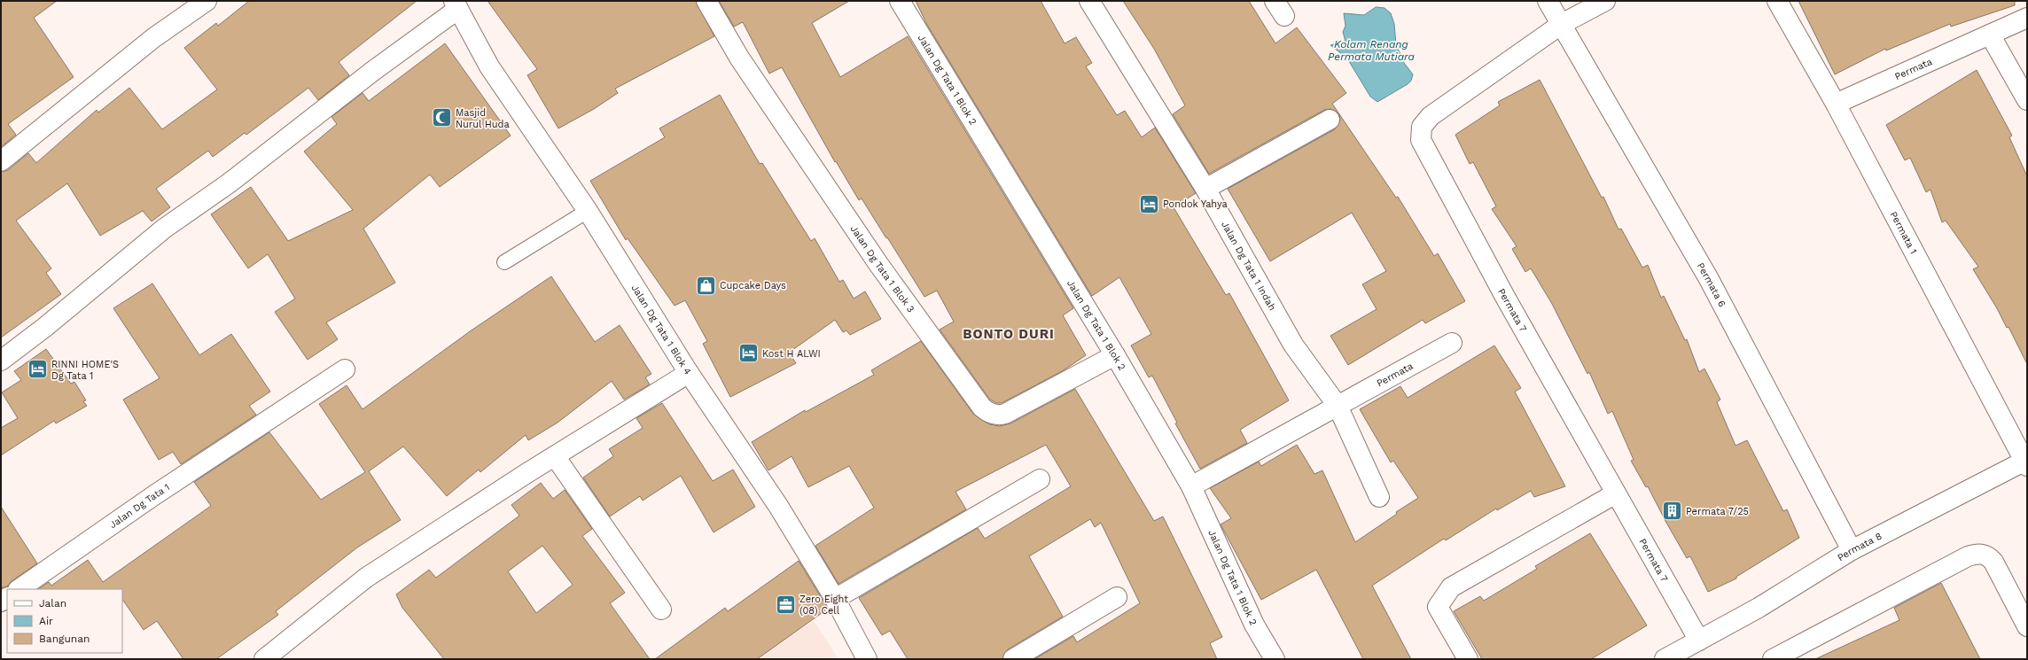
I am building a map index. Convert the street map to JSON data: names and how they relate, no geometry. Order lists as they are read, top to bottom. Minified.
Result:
{"streets":{"street":["Permata","Jalan Dg Tata 1 Blok 2","Permata 1","Jalan Dg Tata 1 Indah","Jalan Dg Tata 1 Blok 3","Permata 6","Permata 7","Jalan Dg Tata 1 Blok 4","Jalan Dg Tata 1","Permata 8"]},"crossings":[["Permata","Jalan Dg Tata 1 Blok 2"],["Permata","Permata 1"],["Permata","Jalan Dg Tata 1 Indah"],["Jalan Dg Tata 1 Blok 2","Jalan Dg Tata 1 Blok 3"],["Permata 1","Permata 8"],["Permata 6","Permata 7"],["Permata 6","Permata 8"],["Permata 7","Permata 8"]],"districts":["BONTO DURI"],"water":["Kolam Renang Permata Mutiara"],"places":{"mosque":["Masjid Nurul Huda"],"hotel":["Pondok Yahya","Kost H ALWI","RINNI HOME'S Dg Tata 1"],"shop":["Cupcake Days"],"building":["Permata 7/25"],"office":["Zero Eight (08) Cell"]},"legend":["Jalan","Air","Bangunan"]}
